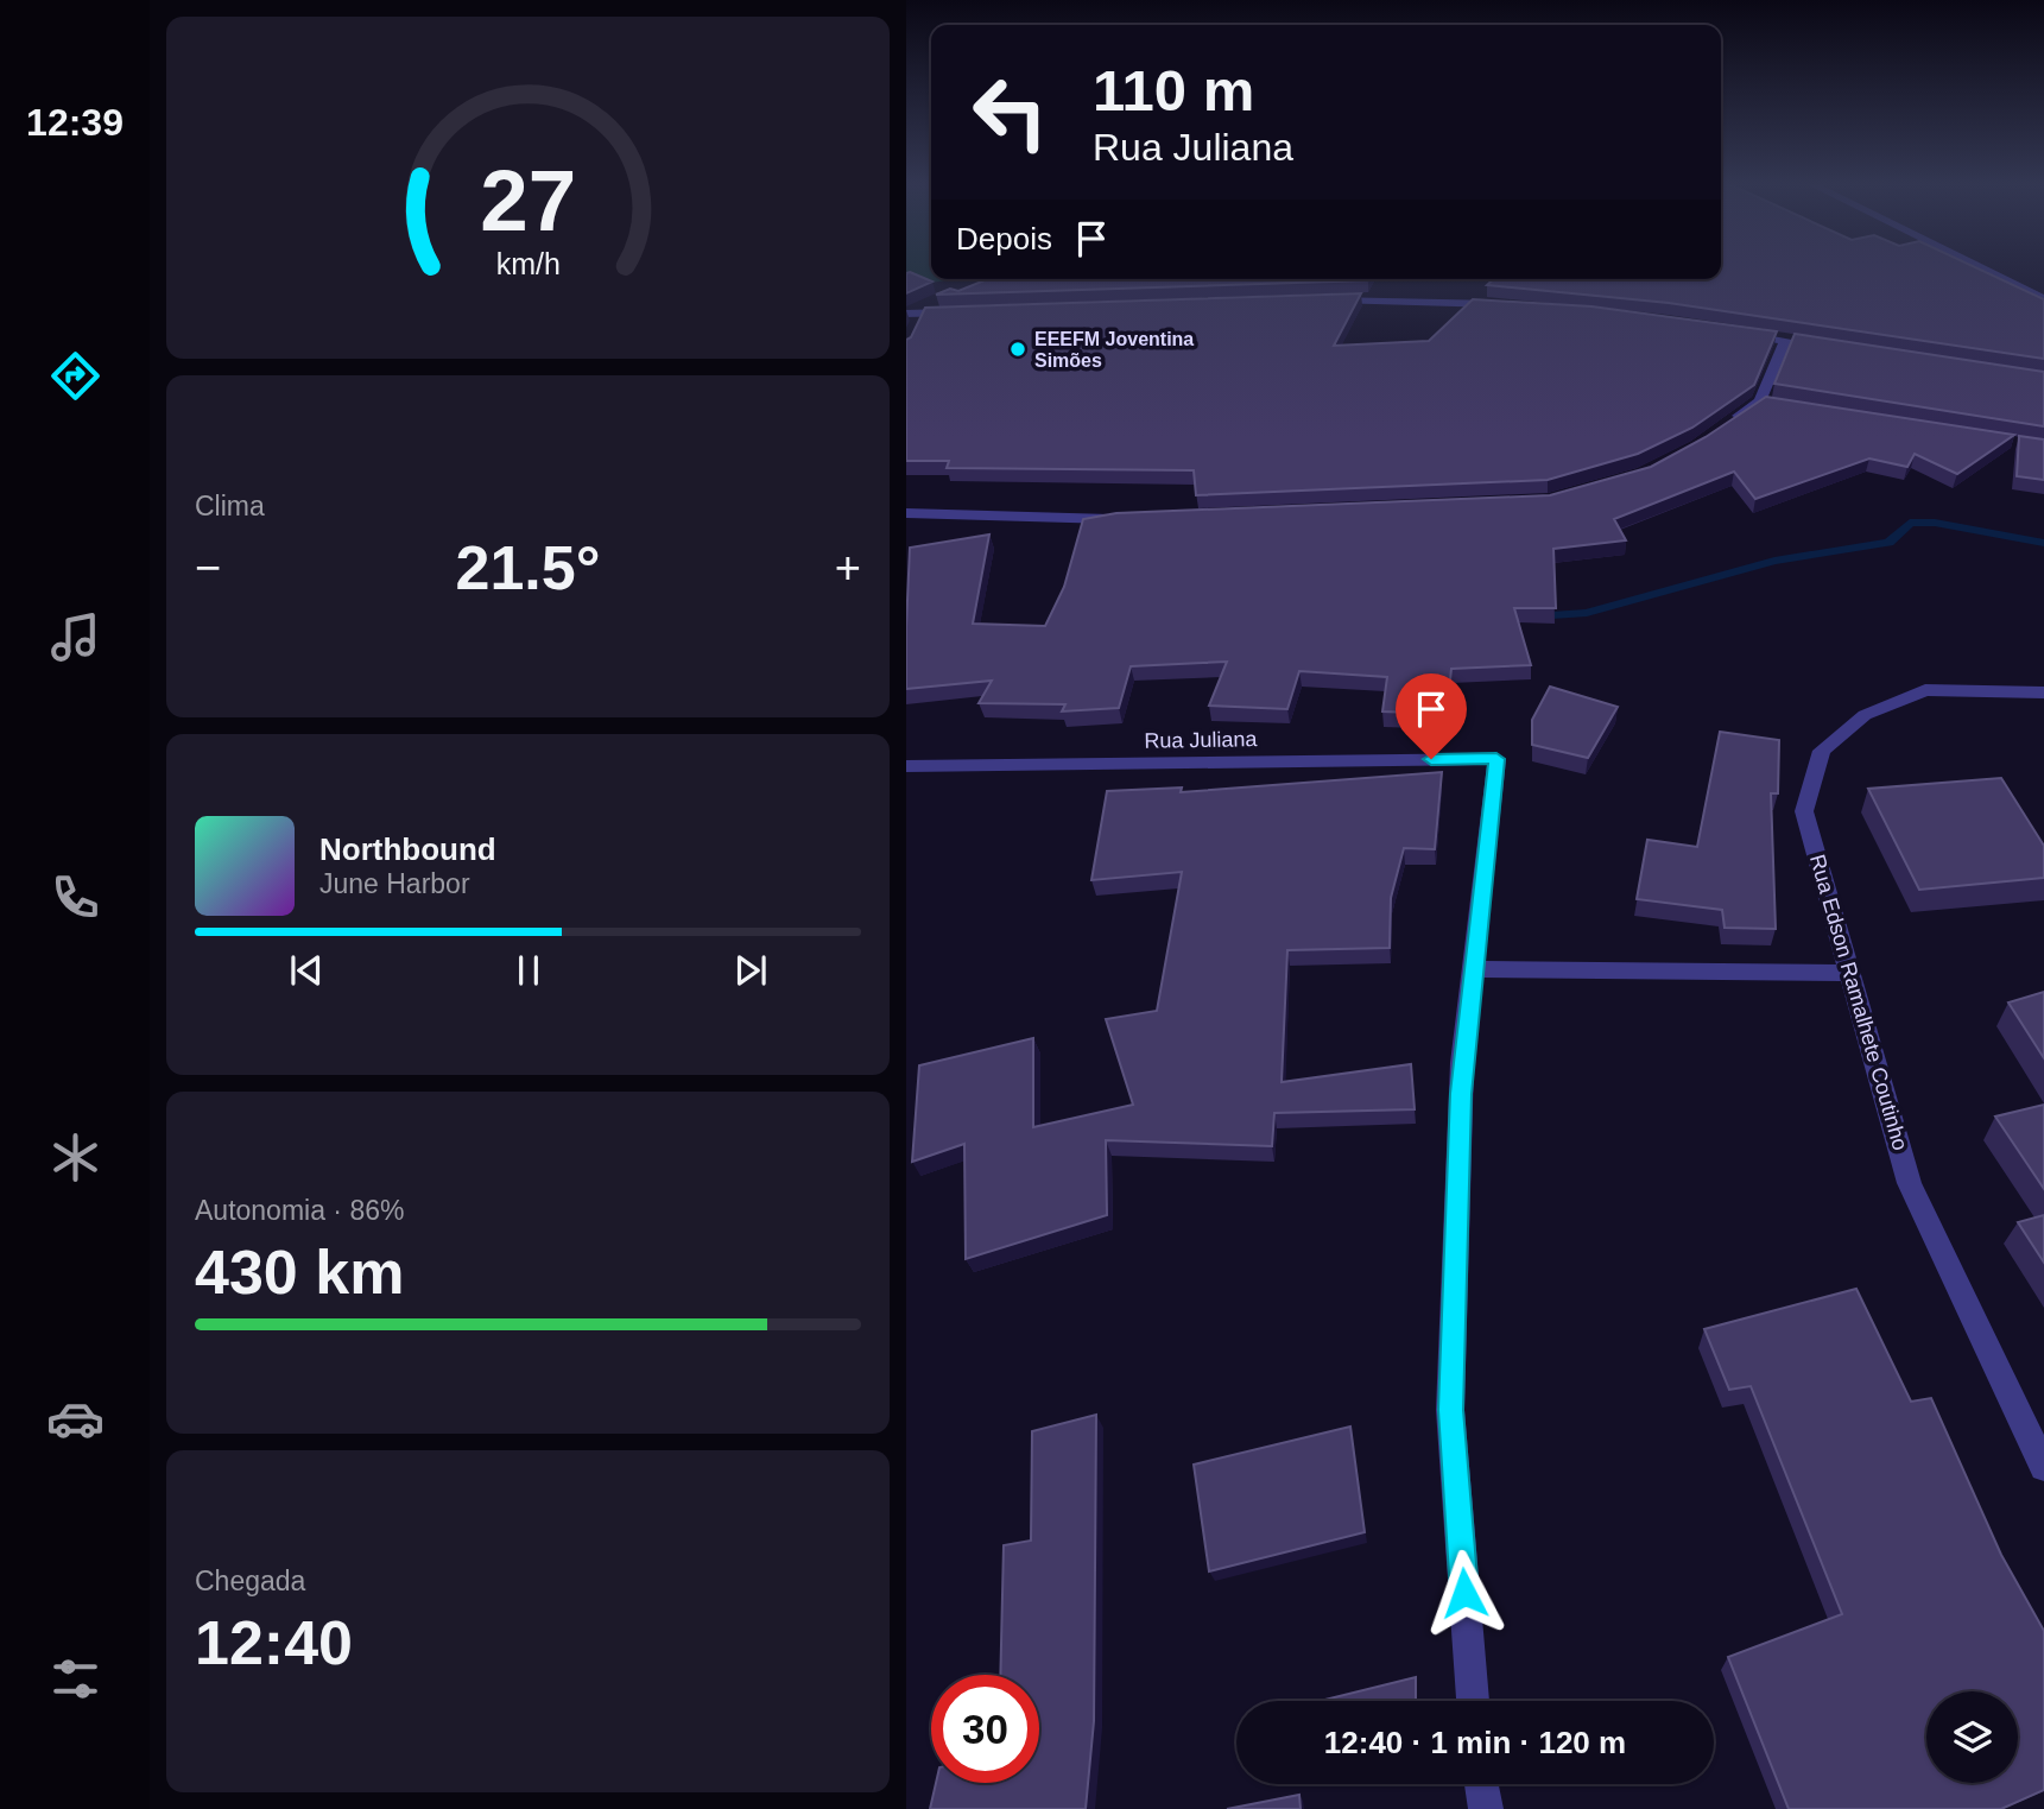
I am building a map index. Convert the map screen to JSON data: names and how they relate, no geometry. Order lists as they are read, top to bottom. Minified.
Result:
{"streets":{"street":["Rua Juliana","Rua Edson Ramalhete Coutinho"]},"places":["EEEFM Joventina Simões"],"page":{"tabs":"12:39","turn":["110 m","Rua Juliana"],"then":"Depois","tile":["Clima",["Autonomia · 86%","430 km"],["Chegada","12:40"]],"heat":["−","21.5°","+"],"song":["Northbound","June Harbor"],"limit":"30","trip":"12:40 · 1 min · 120 m","gauge":["27","km/h"]}}
